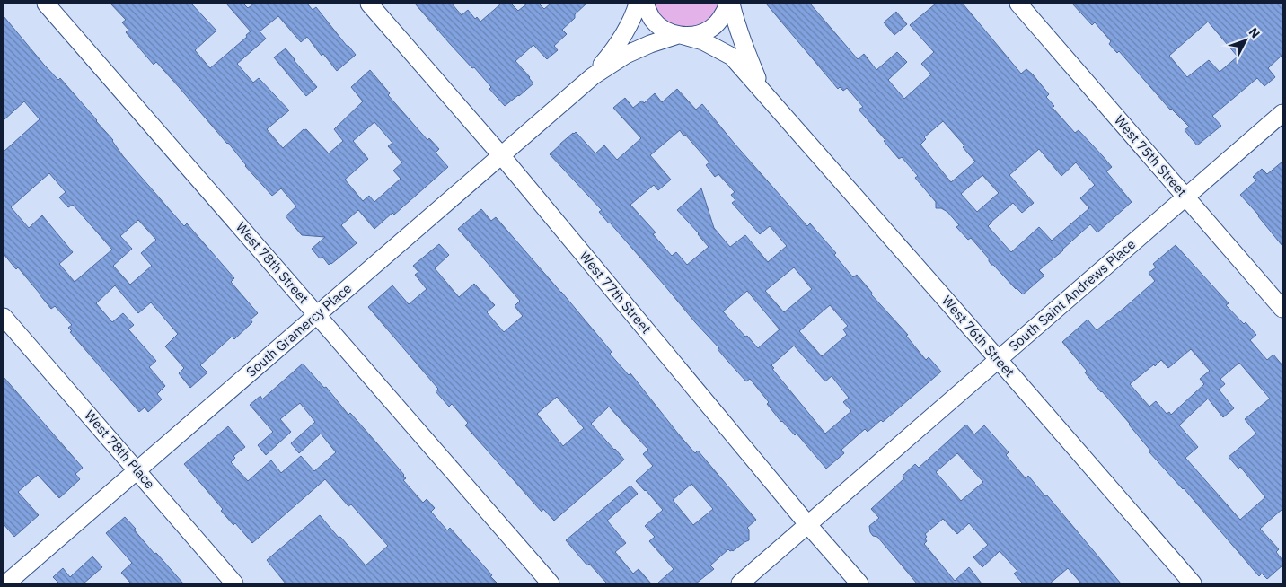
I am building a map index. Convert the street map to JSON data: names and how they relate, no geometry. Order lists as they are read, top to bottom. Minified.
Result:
{"streets":{"street":["West 75th Street","West 78th Street","West 77th Street","South Saint Andrews Place","South Gramercy Place","West 76th Street","West 78th Place"]},"crossings":[["West 75th Street","South Saint Andrews Place"],["West 78th Street","South Gramercy Place"],["West 77th Street","South Saint Andrews Place"],["West 77th Street","South Gramercy Place"],["South Saint Andrews Place","West 76th Street"],["South Gramercy Place","West 76th Street"],["South Gramercy Place","West 78th Place"]],"north":"top right"}
